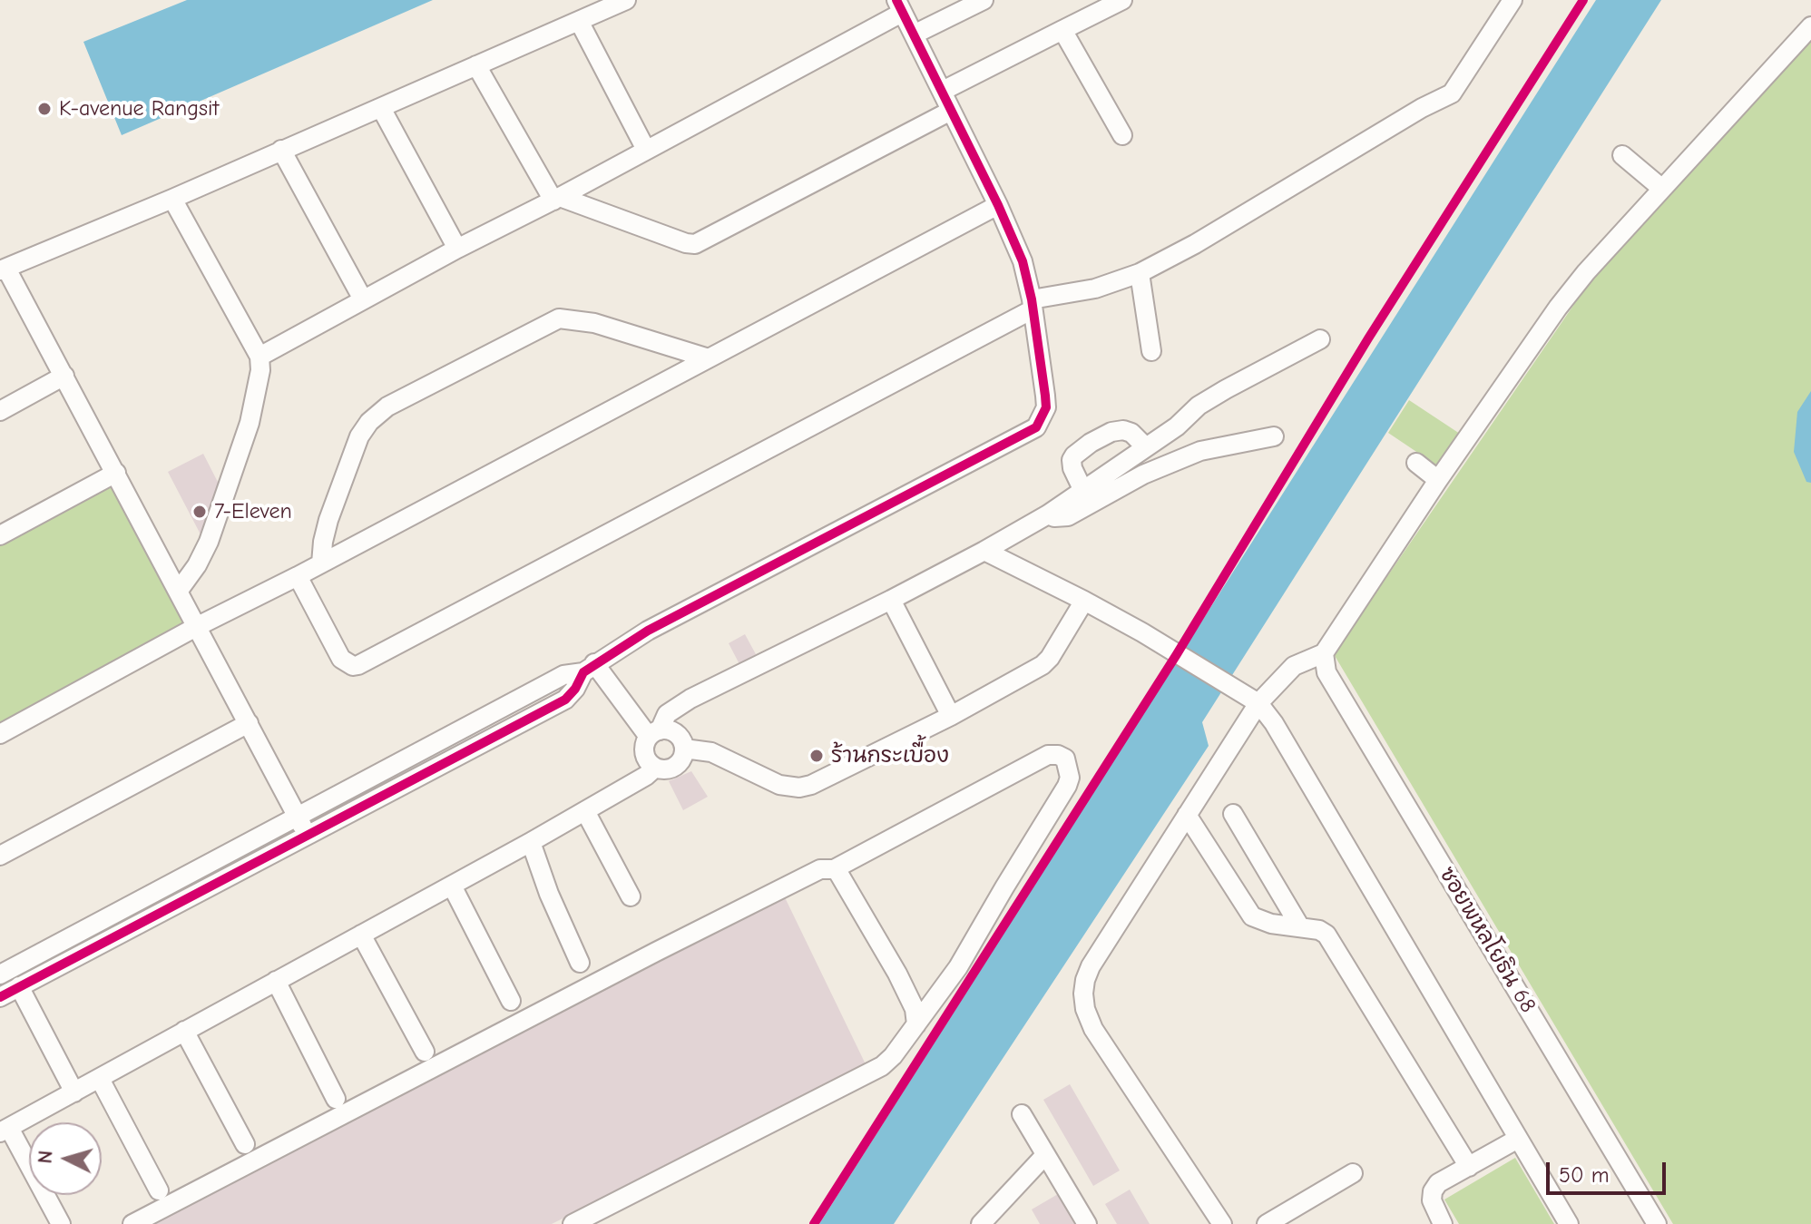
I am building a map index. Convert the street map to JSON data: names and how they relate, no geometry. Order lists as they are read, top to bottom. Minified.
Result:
{"streets":{"street":["ซอยพหลโยธิน 68"]},"places":["K-avenue Rangsit","7-Eleven","ร้านกระเบื้อง"],"scale_bar":"50 m","north":"left"}
